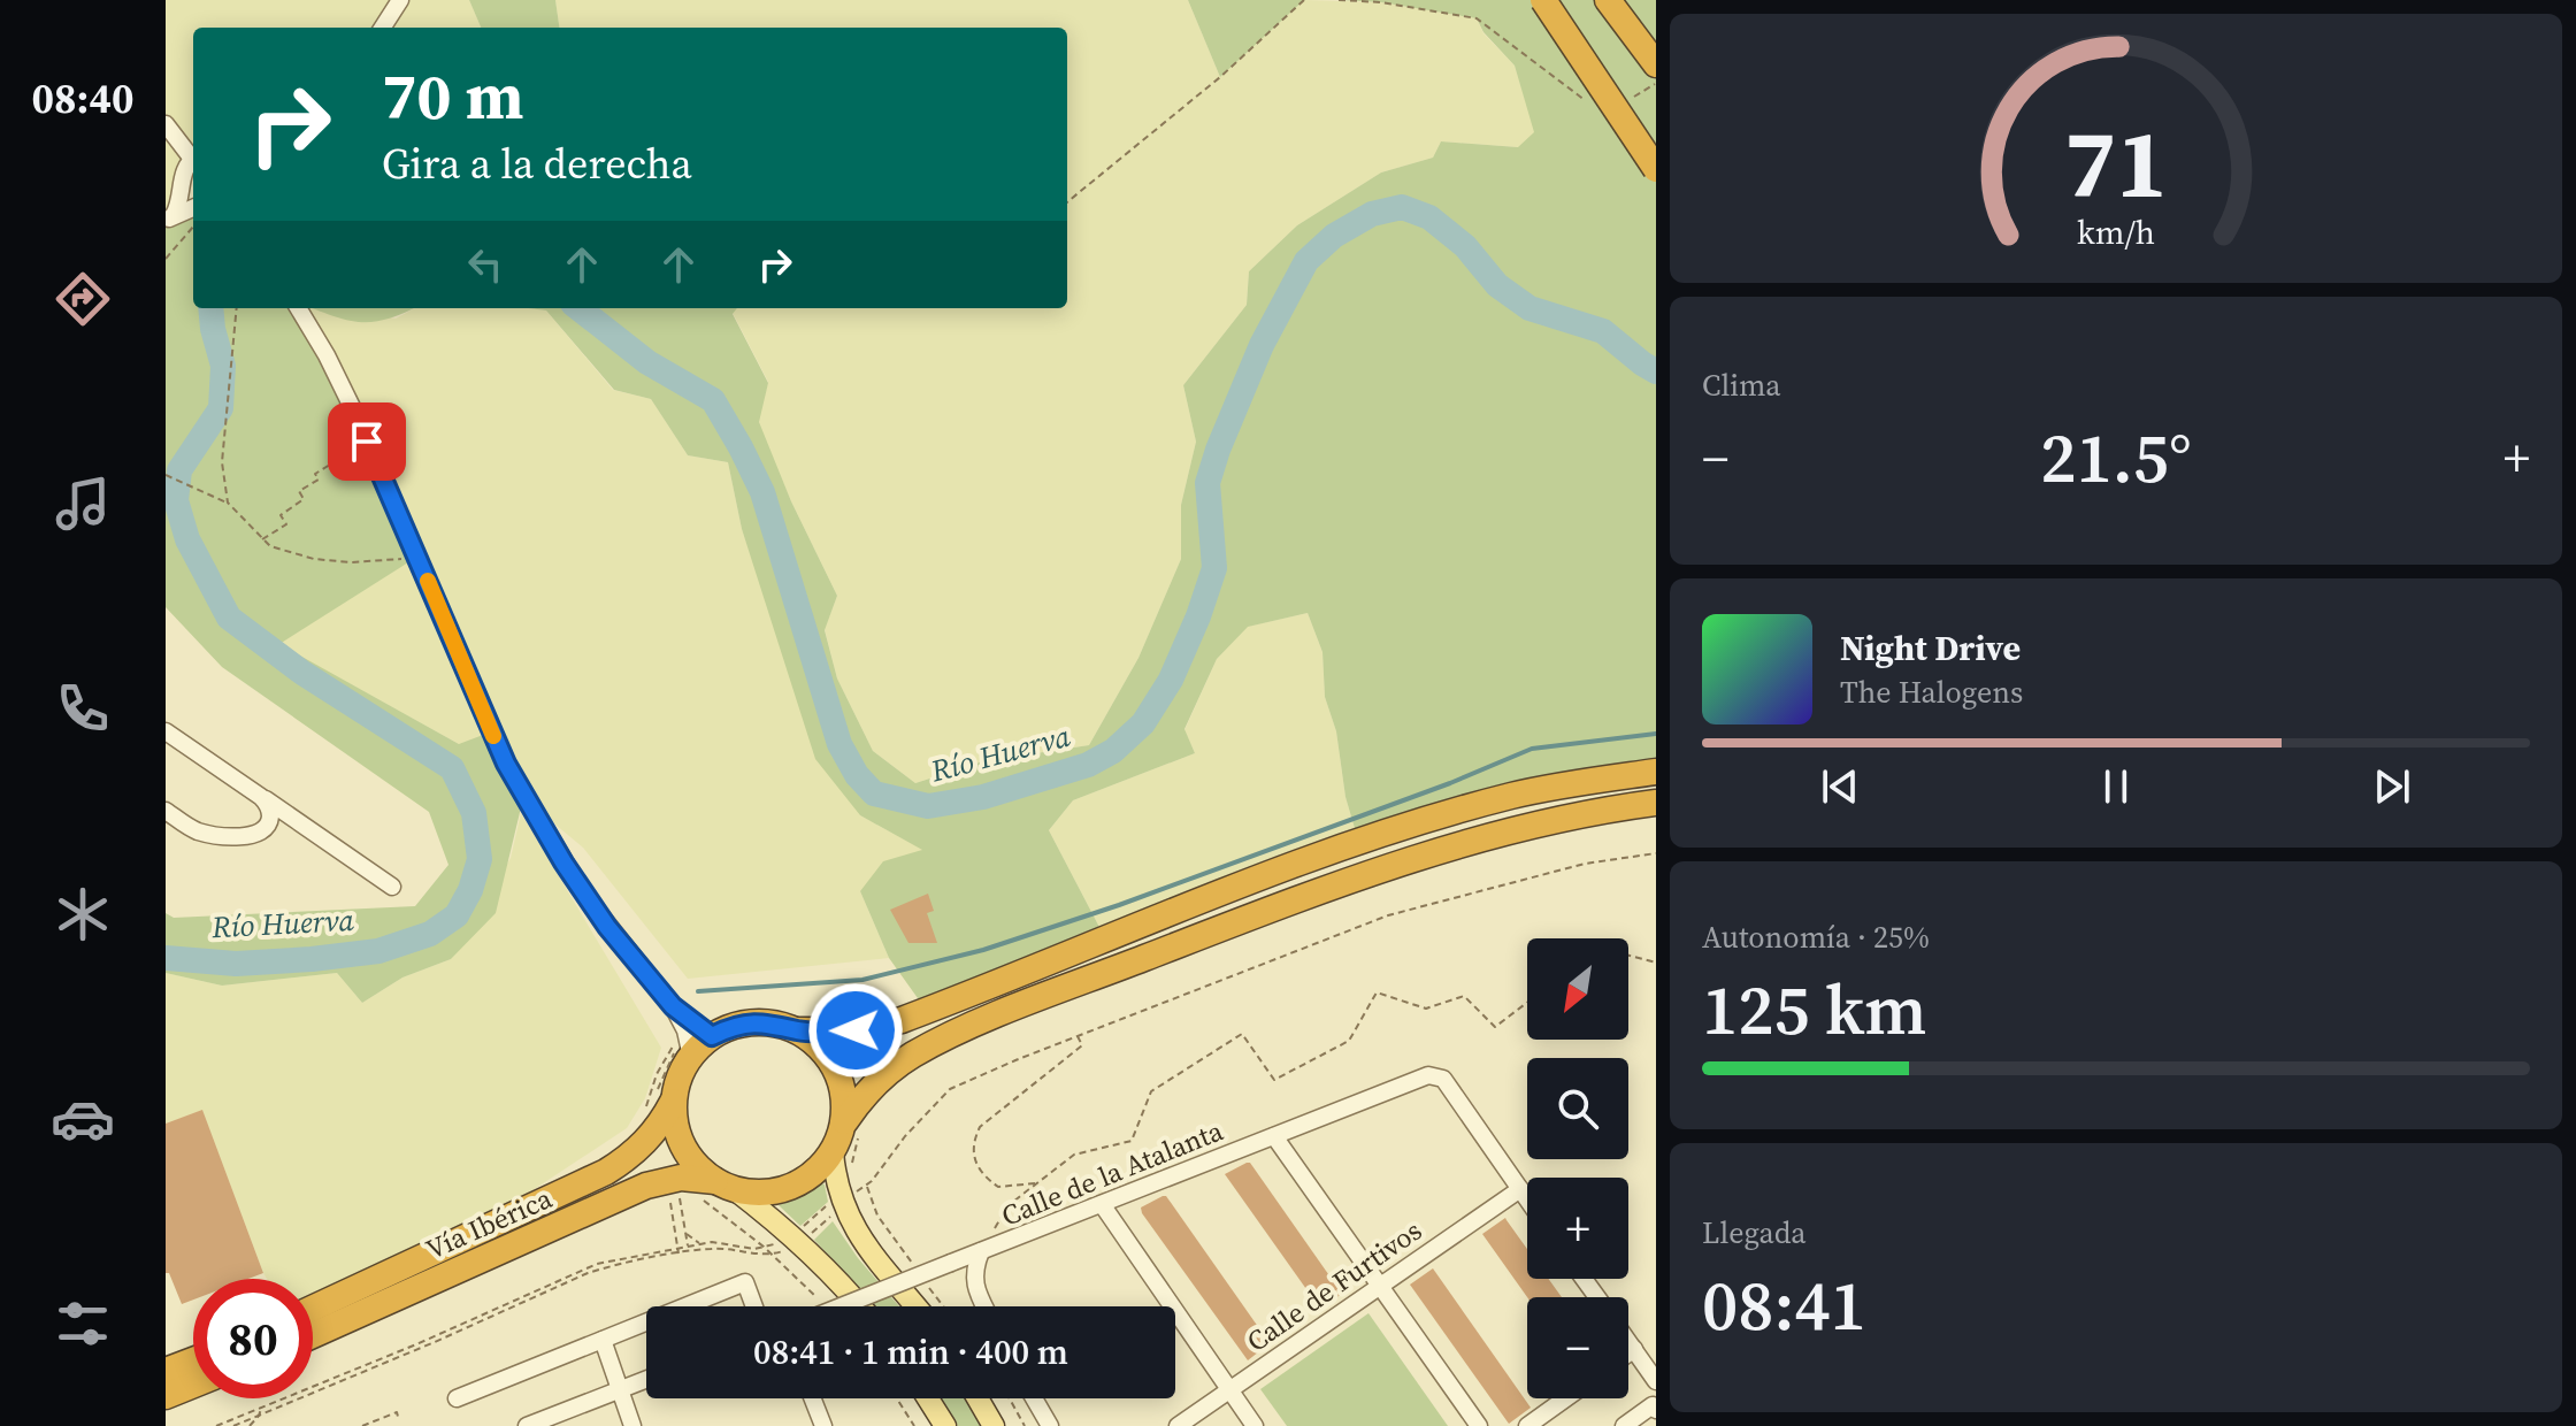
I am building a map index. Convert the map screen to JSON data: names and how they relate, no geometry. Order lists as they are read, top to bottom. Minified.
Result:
{"streets":{"highway":["Vía Ibérica"],"street":["Calle de la Atalanta","Calle de Furtivos"]},"crossings":[["Calle de la Atalanta","Calle de Furtivos"]],"water":["Río Huerva"],"north":"bottom left","page":{"tabs":"08:40","turn":["70 m","Gira a la derecha"],"tile":["Clima",["Autonomía · 25%","125 km"],["Llegada","08:41"]],"heat":["−","21.5°","+"],"song":["Night Drive","The Halogens"],"map_buttons":["+","−"],"limit":"80","trip":"08:41 · 1 min · 400 m","gauge":["71","km/h"]}}
